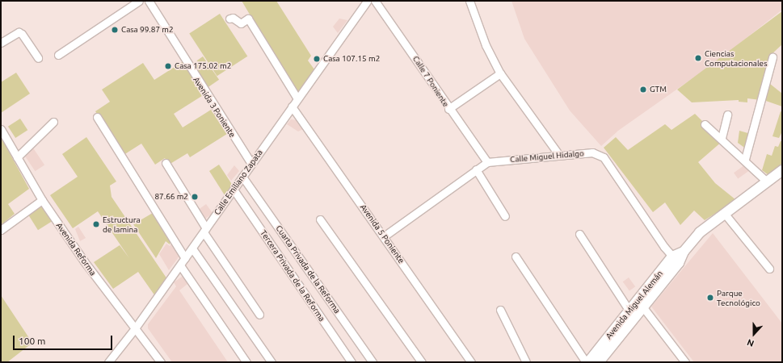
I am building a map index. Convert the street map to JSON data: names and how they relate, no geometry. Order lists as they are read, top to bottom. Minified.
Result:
{"streets":{"main road":["Avenida Miguel Alemán"],"street":["Calle 7 Poniente","Avenida 3 Poniente","Calle Miguel Hidalgo","Calle Emiliano Zapata","Avenida 5 Poniente","Avenida Reforma","Cuarta Privada de la Reforma","Tercera Privada de la Reforma"]},"crossings":[["Calle 7 Poniente","Calle Miguel Hidalgo"],["Avenida 3 Poniente","Calle Emiliano Zapata"],["Calle Miguel Hidalgo","Avenida 5 Poniente"],["Calle Miguel Hidalgo","Avenida Miguel Alemán"],["Calle Emiliano Zapata","Avenida 5 Poniente"],["Calle Emiliano Zapata","Avenida Reforma"],["Calle Emiliano Zapata","Cuarta Privada de la Reforma"],["Calle Emiliano Zapata","Tercera Privada de la Reforma"]],"places":["Casa 99.87 m2","Ciencias Computacionales","Casa 107.15 m2","Casa 175.02 m2","GTM","87.66 m2","Estructura de lamina","Parque Tecnológico"],"scale_bar":"100 m","north":"bottom"}
